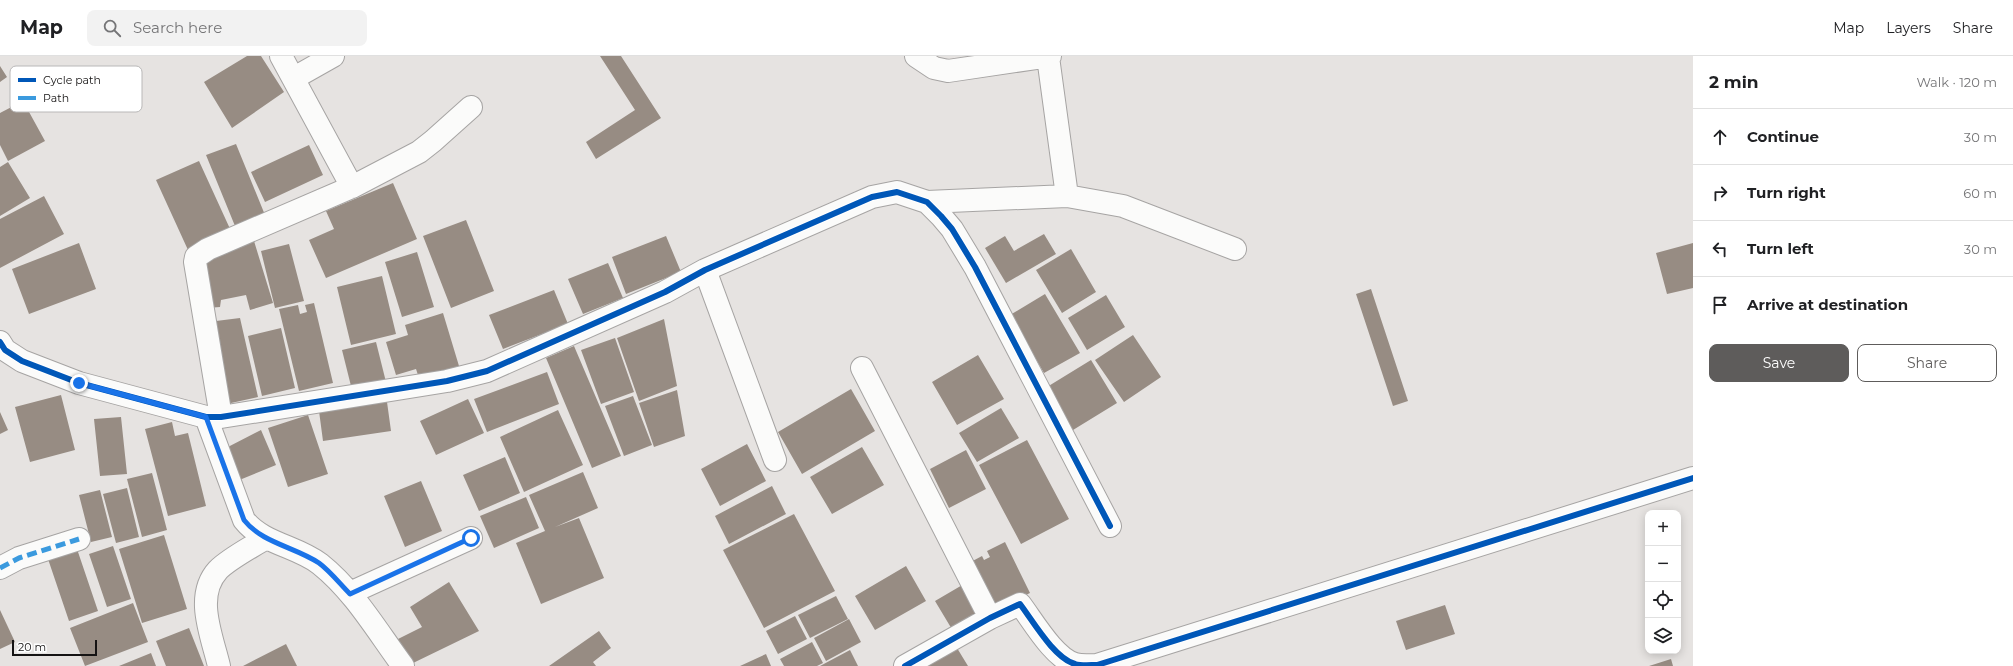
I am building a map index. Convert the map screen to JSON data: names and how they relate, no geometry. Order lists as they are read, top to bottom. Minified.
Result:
{"legend":["Cycle path","Path"],"scale_bar":"20 m","page":{"header":"Map","search":"Search here","nav":["Map","Layers","Share"],"heading":["2 min","Walk · 120 m"],"list":[["Continue","30 m"],["Turn right","60 m"],["Turn left","30 m"],"Arrive at destination"],"buttons":["Save","Share"],"map_buttons":["+","−"],"scale":"20 m"}}
